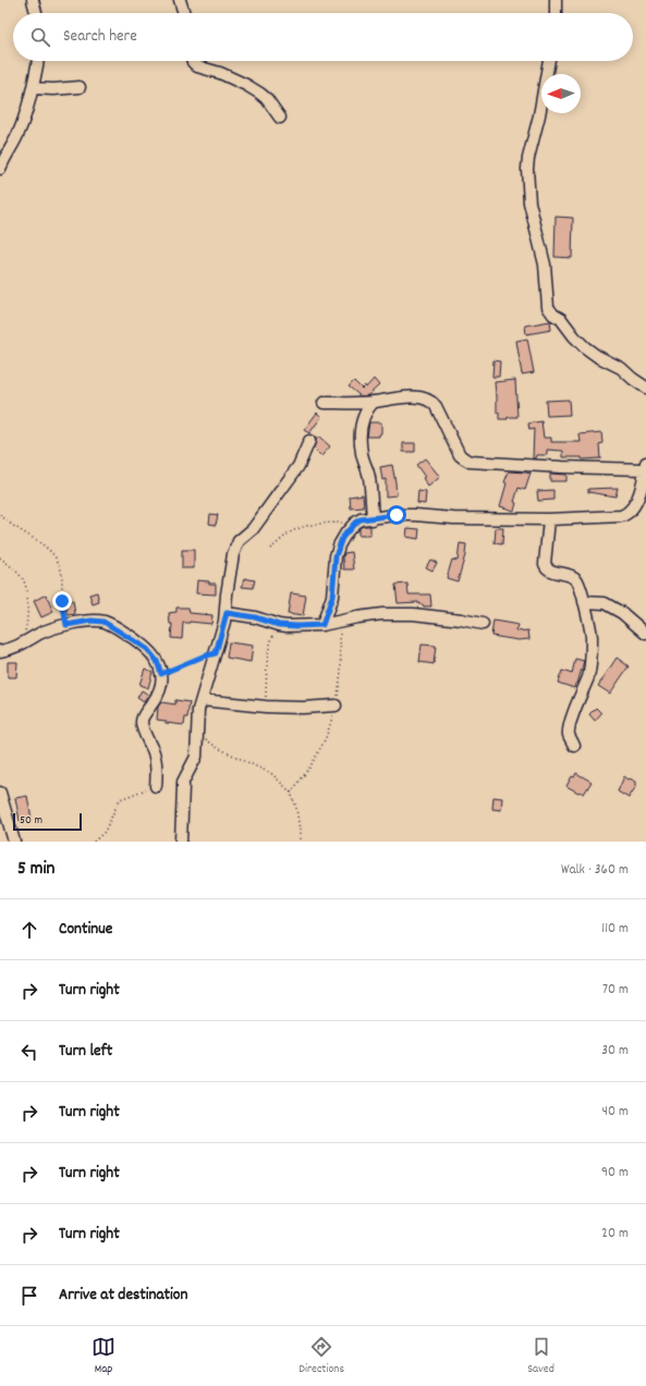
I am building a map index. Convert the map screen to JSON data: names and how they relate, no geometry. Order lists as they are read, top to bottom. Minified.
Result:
{"scale_bar":"50 m","north":"left","page":{"search":"Search here","scale":"50 m","heading":["5 min","Walk · 360 m"],"list":[["Continue","110 m"],["Turn right","70 m"],["Turn left","30 m"],["Turn right","40 m"],["Turn right","90 m"],["Turn right","20 m"],"Arrive at destination"],"nav":["Map","Directions","Saved"]}}
